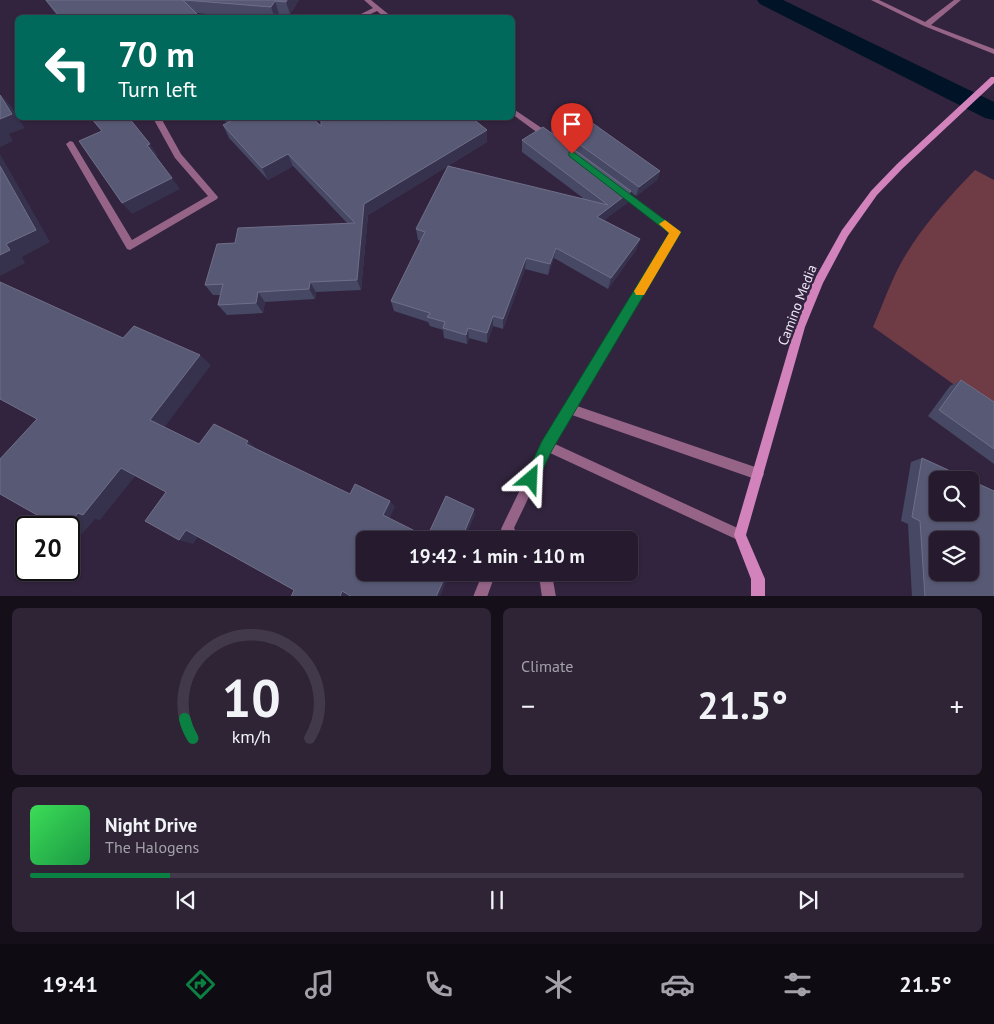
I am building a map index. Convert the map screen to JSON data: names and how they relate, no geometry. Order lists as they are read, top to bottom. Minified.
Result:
{"streets":{"street":["Camino Media"]},"page":{"turn":["70 m","Turn left"],"limit":"20","trip":"19:42 · 1 min · 110 m","tile":"Climate","heat":["−","21.5°","+"],"song":["Night Drive","The Halogens"],"tabs":["19:41","21.5°"],"gauge":["10","km/h"]}}
